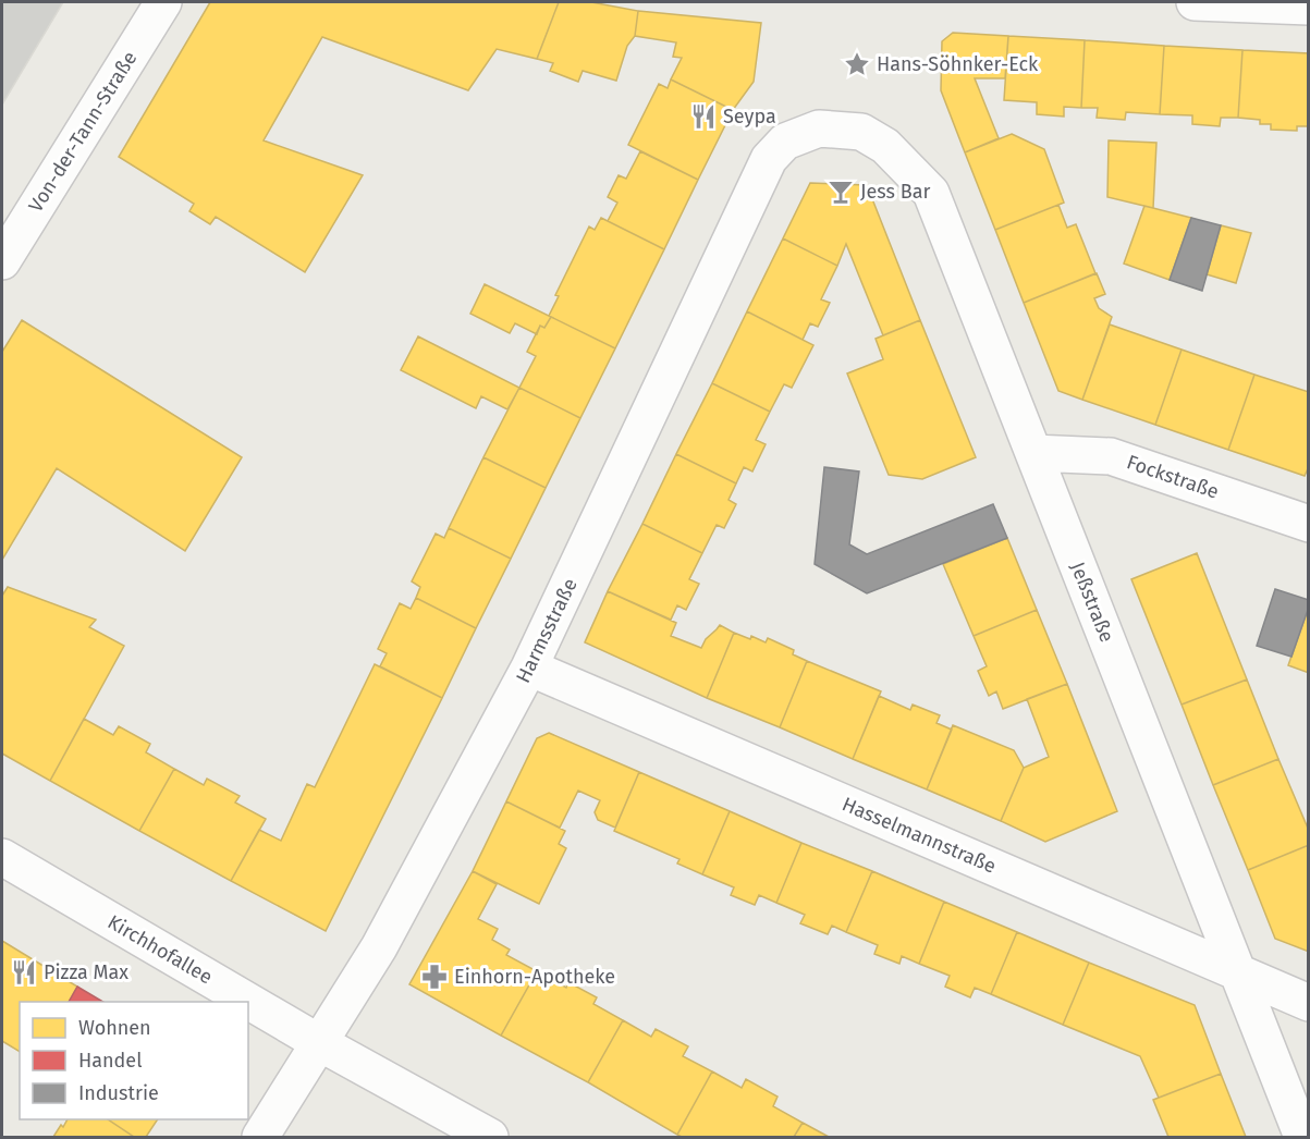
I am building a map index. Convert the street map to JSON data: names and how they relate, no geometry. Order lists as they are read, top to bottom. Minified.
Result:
{"streets":{"street":["Von-der-Tann-Straße","Fockstraße","Jeßstraße","Harmsstraße","Hasselmannstraße","Kirchhofallee"]},"crossings":[["Fockstraße","Jeßstraße"],["Jeßstraße","Harmsstraße"],["Jeßstraße","Hasselmannstraße"],["Harmsstraße","Hasselmannstraße"],["Harmsstraße","Kirchhofallee"]],"places":{"place":["Hans-Söhnker-Eck"],"restaurant":["Seypa","Pizza Max"],"bar":["Jess Bar"],"pharmacy":["Einhorn-Apotheke"]},"legend":["Wohnen","Handel","Industrie"]}
